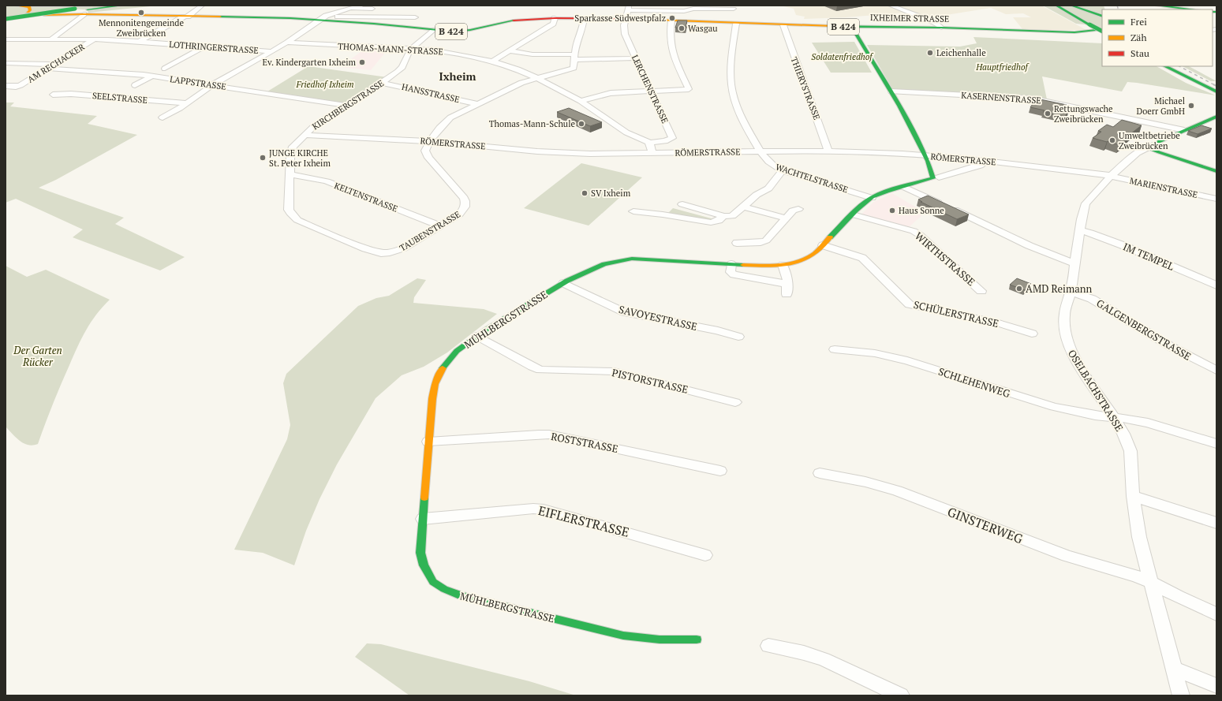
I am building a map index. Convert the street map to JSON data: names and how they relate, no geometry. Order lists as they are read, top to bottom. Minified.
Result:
{"streets":{"main road":["IXHEIMER STRASSE","B 424","MÜHLBERGSTRASSE","OSELBACHSTRASSE"],"street":["LOTHRINGERSTRASSE","THOMAS-MANN-STRASSE","AM RECHACKER","LAPPSTRASSE","THIERYSTRASSE","LERCHENSTRASSE","HANSSTRASSE","SEELSTRASSE","KASERNENSTRASSE","KIRCHBERGSTRASSE","RÖMERSTRASSE","WACHTELSTRASSE","MARIENSTRASSE","KELTENSTRASSE","TAUBENSTRASSE","IM TEMPEL","WIRTHSTRASSE","SCHÜLERSTRASSE","SAVOYESTRASSE","GALGENBERGSTRASSE","PISTORSTRASSE","SCHLEHENWEG","ROSTSTRASSE","EIFLERSTRASSE","GINSTERWEG"]},"crossings":[["IXHEIMER STRASSE","B 424"],["IXHEIMER STRASSE","THIERYSTRASSE"],["IXHEIMER STRASSE","LERCHENSTRASSE"],["IXHEIMER STRASSE","WACHTELSTRASSE"],["B 424","KIRCHBERGSTRASSE"],["LOTHRINGERSTRASSE","AM RECHACKER"],["THOMAS-MANN-STRASSE","LERCHENSTRASSE"],["THOMAS-MANN-STRASSE","KIRCHBERGSTRASSE"],["THOMAS-MANN-STRASSE","TAUBENSTRASSE"],["AM RECHACKER","LAPPSTRASSE"],["LAPPSTRASSE","KIRCHBERGSTRASSE"],["THIERYSTRASSE","RÖMERSTRASSE"],["HANSSTRASSE","KIRCHBERGSTRASSE"],["HANSSTRASSE","TAUBENSTRASSE"],["KASERNENSTRASSE","OSELBACHSTRASSE"],["KIRCHBERGSTRASSE","RÖMERSTRASSE"],["KIRCHBERGSTRASSE","KELTENSTRASSE"],["KIRCHBERGSTRASSE","TAUBENSTRASSE"],["RÖMERSTRASSE","WACHTELSTRASSE"],["RÖMERSTRASSE","MARIENSTRASSE"],["RÖMERSTRASSE","TAUBENSTRASSE"],["RÖMERSTRASSE","MÜHLBERGSTRASSE"],["RÖMERSTRASSE","OSELBACHSTRASSE"],["WACHTELSTRASSE","MÜHLBERGSTRASSE"],["MARIENSTRASSE","OSELBACHSTRASSE"],["KELTENSTRASSE","TAUBENSTRASSE"],["IM TEMPEL","OSELBACHSTRASSE"],["WIRTHSTRASSE","MÜHLBERGSTRASSE"],["SCHÜLERSTRASSE","MÜHLBERGSTRASSE"],["SAVOYESTRASSE","MÜHLBERGSTRASSE"],["MÜHLBERGSTRASSE","PISTORSTRASSE"],["MÜHLBERGSTRASSE","ROSTSTRASSE"],["MÜHLBERGSTRASSE","EIFLERSTRASSE"],["GALGENBERGSTRASSE","OSELBACHSTRASSE"],["SCHLEHENWEG","OSELBACHSTRASSE"],["OSELBACHSTRASSE","GINSTERWEG"]],"districts":["Ixheim"],"parks":["Soldatenfriedhof","Hauptfriedhof","Friedhof Ixheim","Der Garten Rücker"],"places":["Mennonitengemeinde Zweibrücken","Sparkasse Südwestpfalz","Wasgau","Leichenhalle","Ev. Kindergarten Ixheim","Michael Doerr GmbH","Rettungswache Zweibrücken","Thomas-Mann-Schule","Umweltbetriebe Zweibrücken","JUNGE KIRCHE St. Peter Ixheim","SV Ixheim","Haus Sonne","AMD Reimann"],"legend":["Frei","Zäh","Stau"]}
